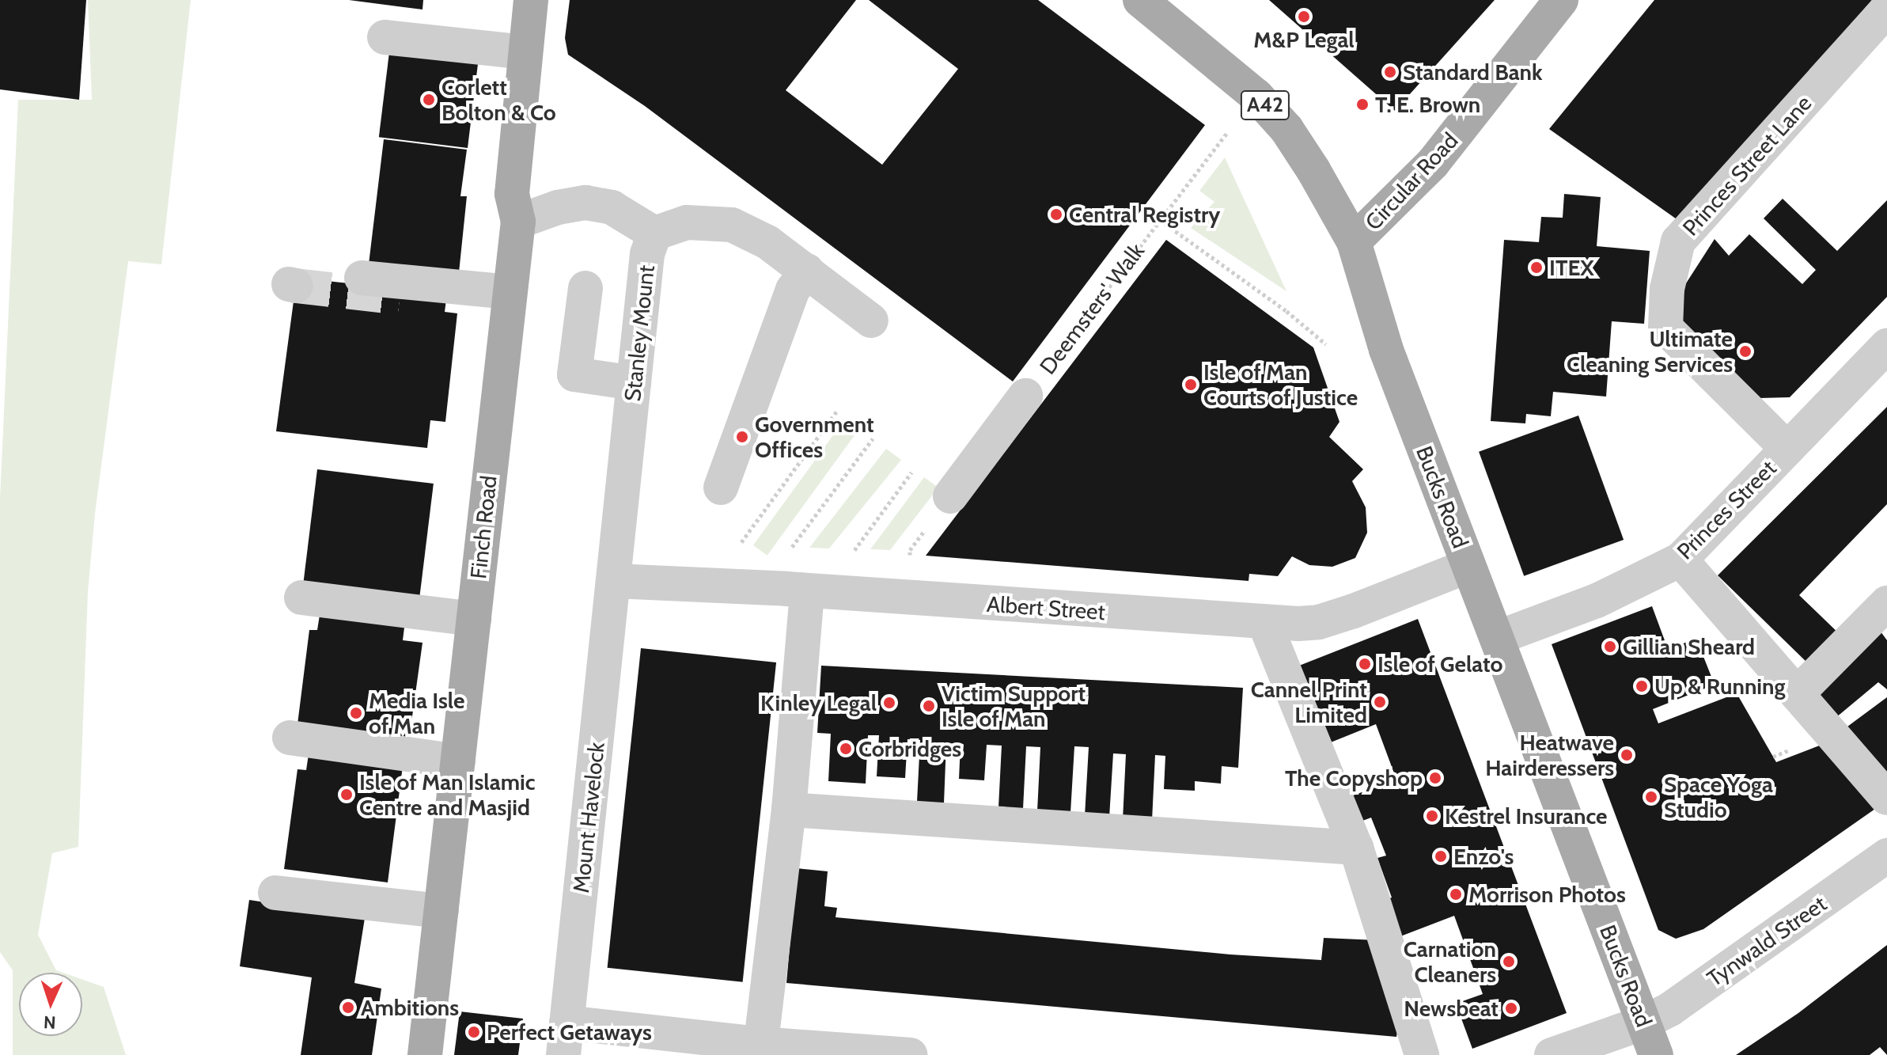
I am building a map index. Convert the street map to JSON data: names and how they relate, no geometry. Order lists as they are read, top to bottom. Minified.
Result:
{"streets":{"main road":["A42","Circular Road","Bucks Road","Finch Road"],"street":["Princes Street Lane","Stanley Mount","Princes Street","Albert Street","Mount Havelock","Tynwald Street"],"path":["Deemsters' Walk"]},"crossings":[["Princes Street Lane","Princes Street"],["Circular Road","Bucks Road"],["Stanley Mount","Finch Road"],["Stanley Mount","Albert Street"],["Stanley Mount","Mount Havelock"],["Bucks Road","Princes Street"],["Bucks Road","Albert Street"],["Bucks Road","Tynwald Street"],["Albert Street","Mount Havelock"]],"places":["M&P Legal","Standard Bank","Corlett Bolton & Co","T. E. Brown","Central Registry","ITEX","Ultimate Cleaning Services","Isle of Man Courts of Justice","Government Offices","Gillian Sheard","Isle of Gelato","Up & Running","Cannel Print Limited","Kinley Legal","Victim Support Isle of Man","Media Isle of Man","Corbridges","Heatwave Hairderessers","The Copyshop","Isle of Man Islamic Centre and Masjid","Space Yoga Studio","Kestrel Insurance","Enzo's","Morrison Photos","Carnation Cleaners","Ambitions","Newsbeat","Perfect Getaways"],"north":"bottom"}
